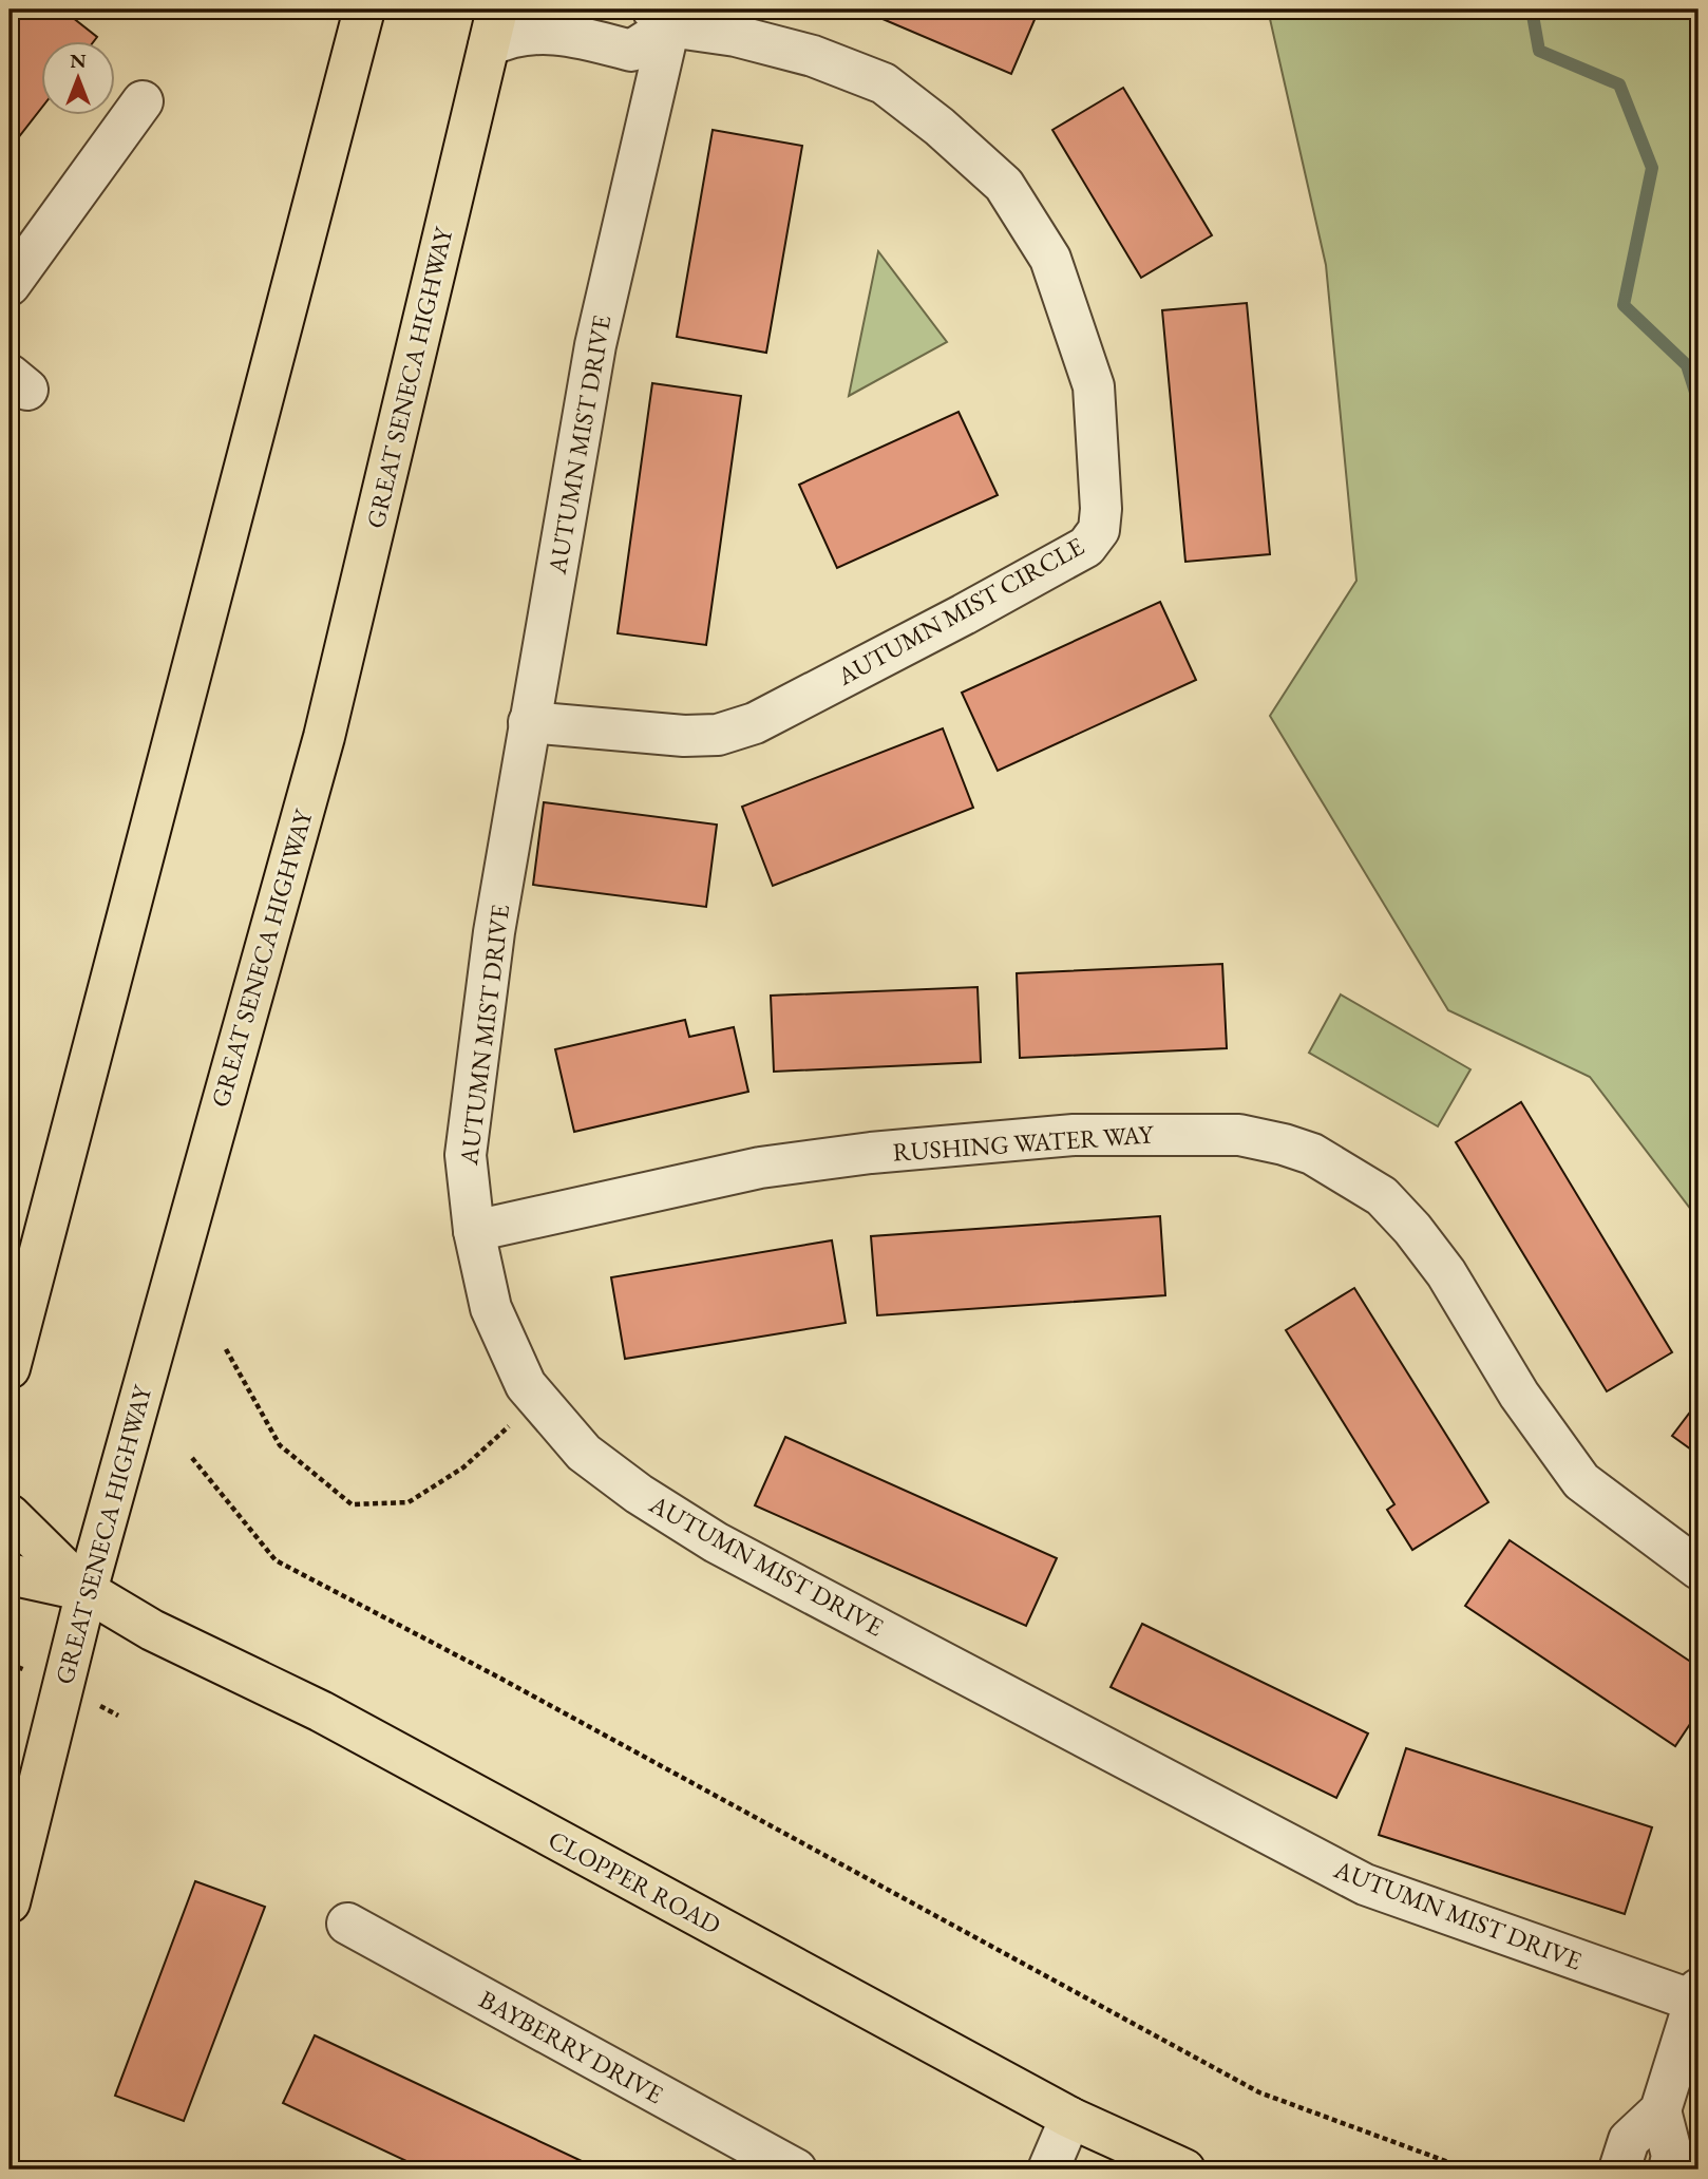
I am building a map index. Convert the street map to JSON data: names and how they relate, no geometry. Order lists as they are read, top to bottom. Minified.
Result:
{"streets":{"main road":["GREAT SENECA HIGHWAY","CLOPPER ROAD"],"street":["AUTUMN MIST DRIVE","AUTUMN MIST CIRCLE","RUSHING WATER WAY","BAYBERRY DRIVE"]},"crossings":[["GREAT SENECA HIGHWAY","CLOPPER ROAD"],["AUTUMN MIST DRIVE","AUTUMN MIST CIRCLE"],["AUTUMN MIST DRIVE","RUSHING WATER WAY"]],"north":"top"}
